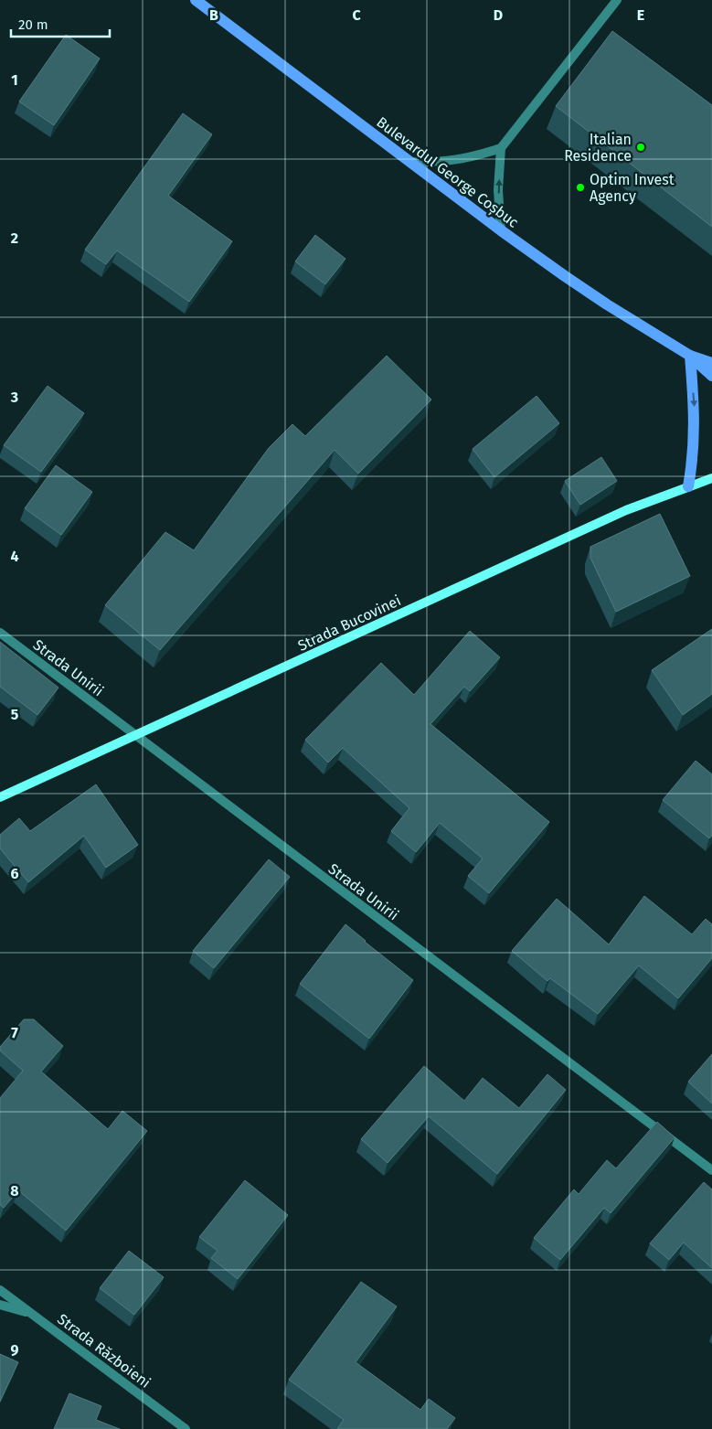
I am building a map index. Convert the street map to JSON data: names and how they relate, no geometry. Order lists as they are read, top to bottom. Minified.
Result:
{"streets":{"main road":["Bulevardul George Coșbuc"],"street":["Strada Bucovinei","Strada Unirii","Strada Războieni"]},"crossings":[["Strada Bucovinei","Strada Unirii"]],"places":["Italian Residence","Optim Invest Agency"],"scale_bar":"20 m","grid":{"columns":["B","C","D","E"],"rows":["1","2","3","4","5","6","7","8","9"]}}
